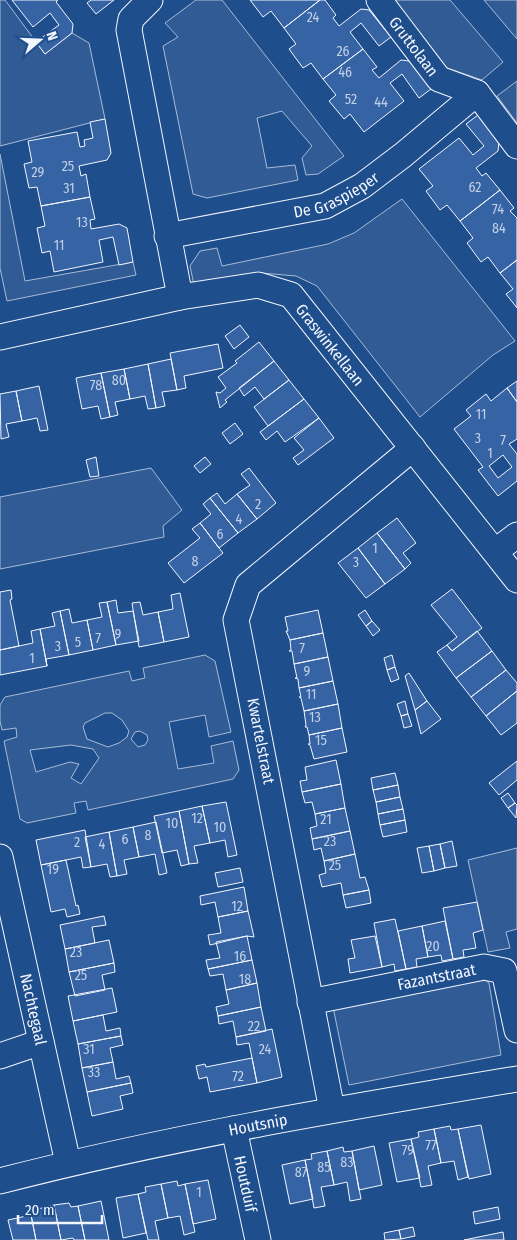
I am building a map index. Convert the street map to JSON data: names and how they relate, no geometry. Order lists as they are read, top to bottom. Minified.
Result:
{"streets":{"street":["Gruttolaan","De Graspieper","Graswinkellaan","Kwartelstraat","Fazantstraat","Nachtegaal","Houtsnip","Houtduif"]},"crossings":[["Gruttolaan","De Graspieper"],["Graswinkellaan","Kwartelstraat"],["Kwartelstraat","Fazantstraat"],["Kwartelstraat","Houtsnip"],["Nachtegaal","Houtsnip"],["Houtsnip","Houtduif"]],"house_numbers":["24","26","46","52","44","25","29","62","31","74","13","84","11","80","78","11","3","7","1","2","4","6","1","8","3","9","7","5","3","7","1","9","11","13","15","12","21","10","10","8","6","23","2","4","25","19","12","20","23","16","25","18","22","31","24","33","72","77","79","83","85","87","1"],"scale_bar":"20 m","north":"right"}
